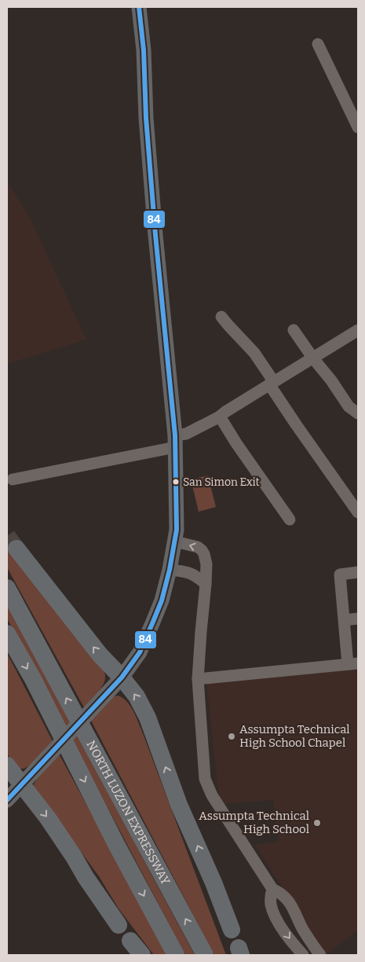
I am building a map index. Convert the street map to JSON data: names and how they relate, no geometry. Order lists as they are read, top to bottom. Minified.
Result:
{"streets":{"highway":["NORTH LUZON EXPRESSWAY"]},"places":["San Simon Exit","Assumpta Technical High School Chapel","Assumpta Technical High School"],"lines":["transit line 84"]}
